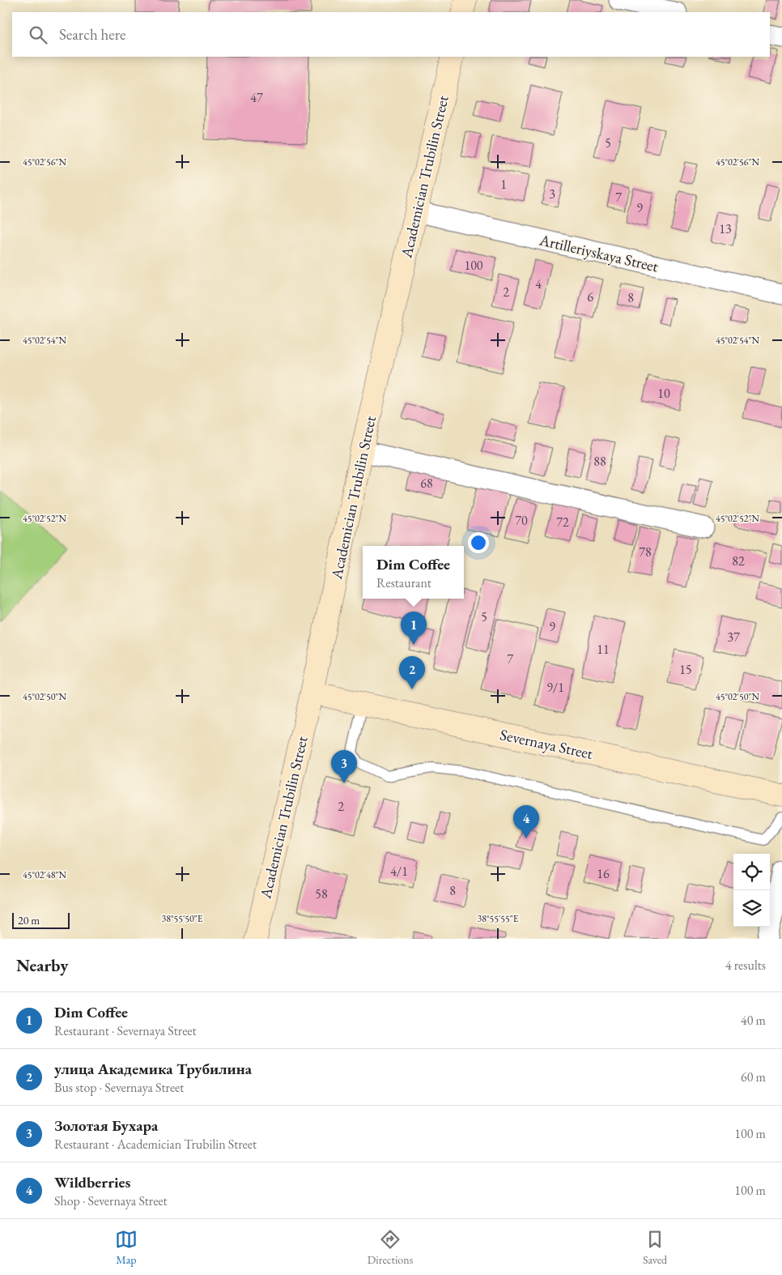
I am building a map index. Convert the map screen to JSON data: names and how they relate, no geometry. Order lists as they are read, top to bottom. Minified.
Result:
{"streets":{"main road":["Academician Trubilin Street","Severnaya Street"],"street":["Artilleriyskaya Street"]},"crossings":[["Academician Trubilin Street","Artilleriyskaya Street"],["Academician Trubilin Street","Severnaya Street"]],"house_numbers":["47","5","1","3","7","9","13","100","4","2","6","8","10","88","68","70","72","78","82","5","9","37","11","7","15","9/1","2","4/1","16","8","58"],"scale_bar":"20 m","page":{"search":"Search here","popup":["Dim Coffee","Restaurant"],"pins":["1","2","3","4"],"scale":"20 m","heading":["Nearby","4 results"],"list":[{"mark":"1","name":"Dim Coffee","note":"Restaurant · Severnaya Street","value":"40 m"},{"mark":"2","name":"улица Академика Трубилина","note":"Bus stop · Severnaya Street","value":"60 m"},{"mark":"3","name":"Золотая Бухара","note":"Restaurant · Academician Trubilin Street","value":"100 m"},{"mark":"4","name":"Wildberries","note":"Shop · Severnaya Street","value":"100 m"}],"nav":["Map","Directions","Saved"]},"coordinates":["45°02'56\"N","45°02'54\"N","45°02'52\"N","45°02'50\"N","45°02'48\"N","38°55'50\"E","38°55'55\"E"]}
